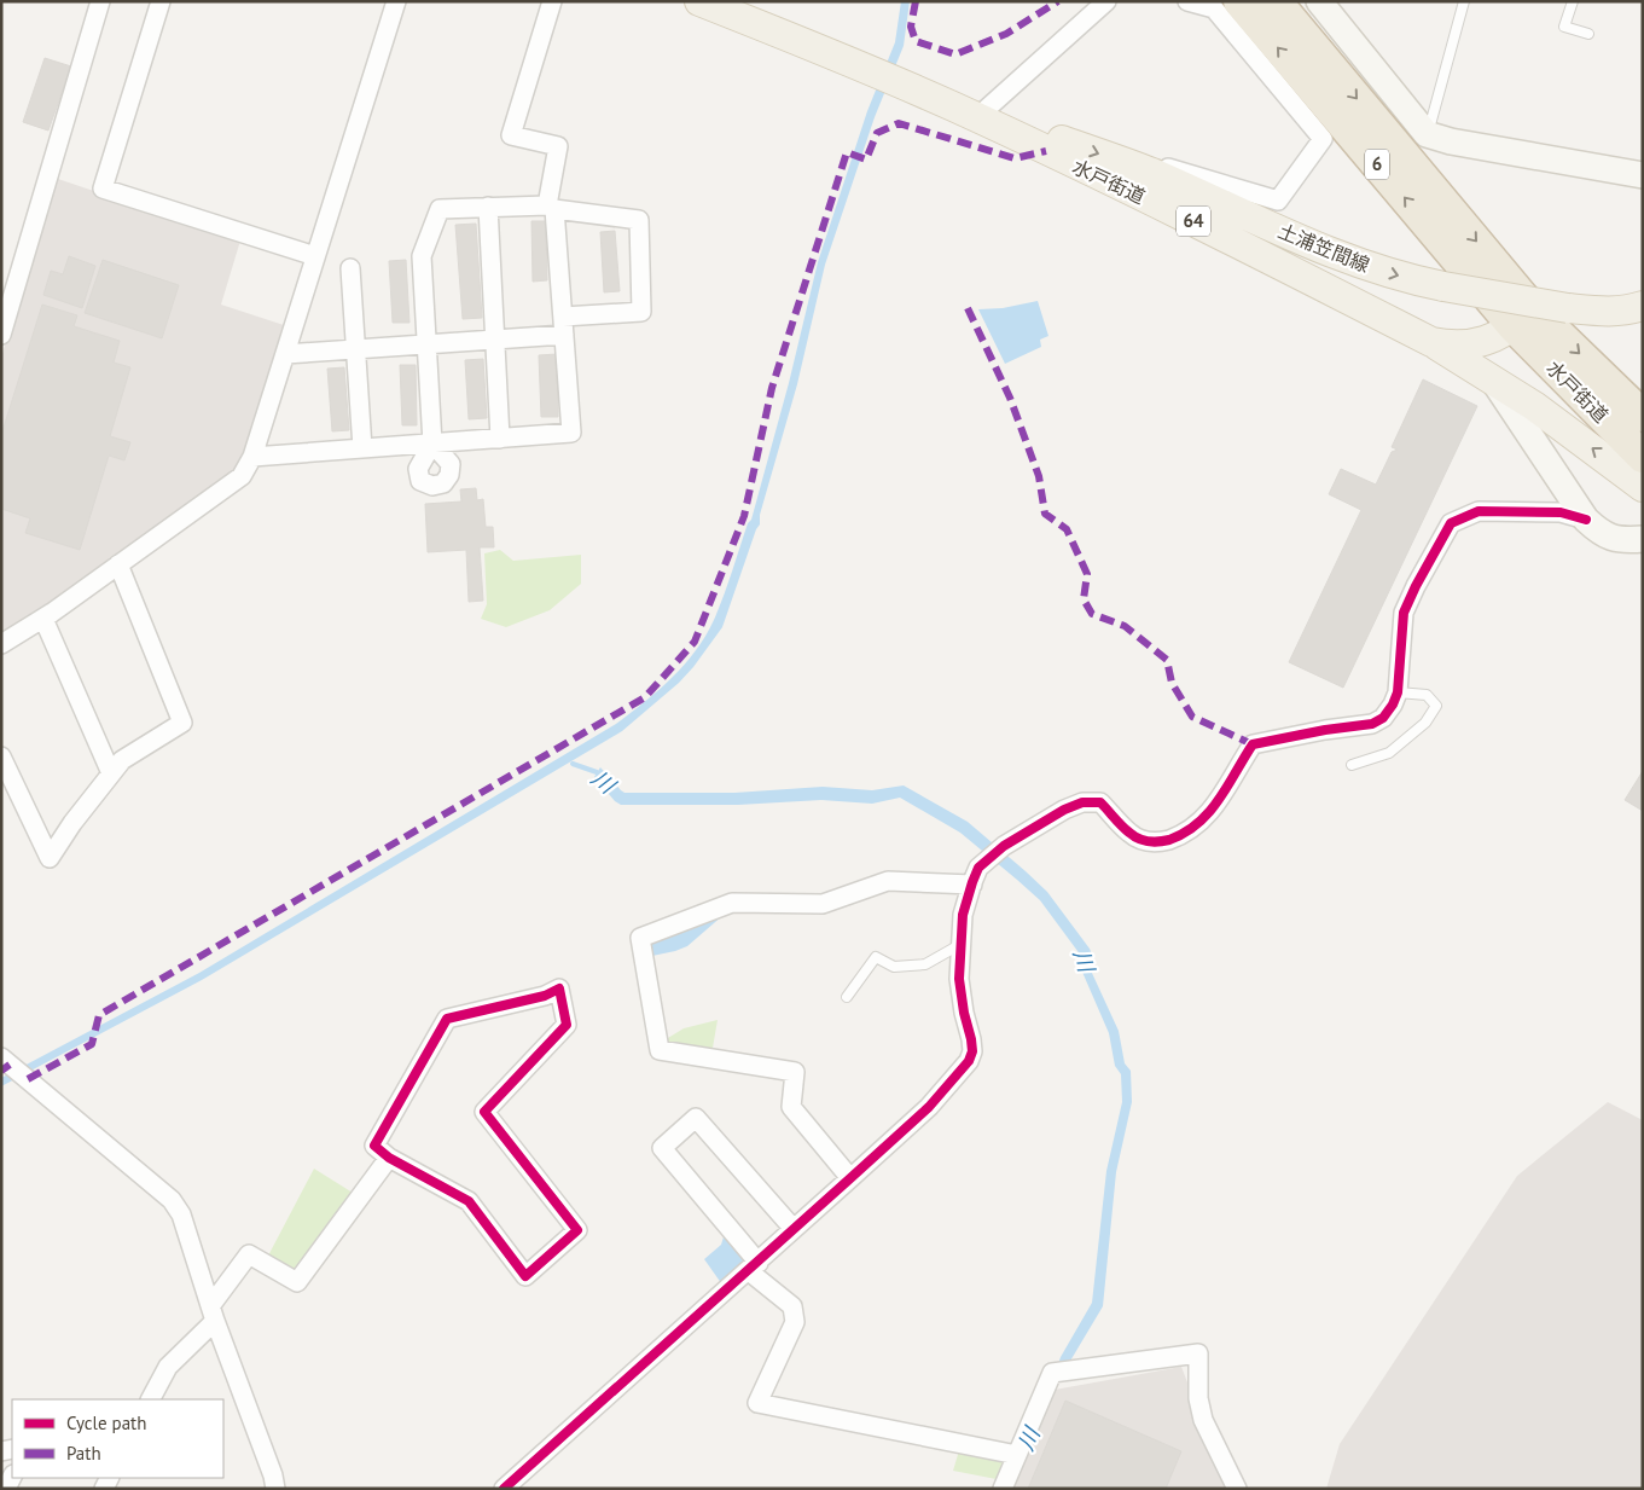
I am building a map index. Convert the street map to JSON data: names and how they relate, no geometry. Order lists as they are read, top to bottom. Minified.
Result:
{"streets":{"highway":["6","水戸街道"],"main road":["64","土浦笠間線"]},"crossings":[["6","水戸街道"],["水戸街道","土浦笠間線"]],"water":["川"],"legend":["Cycle path","Path"]}
